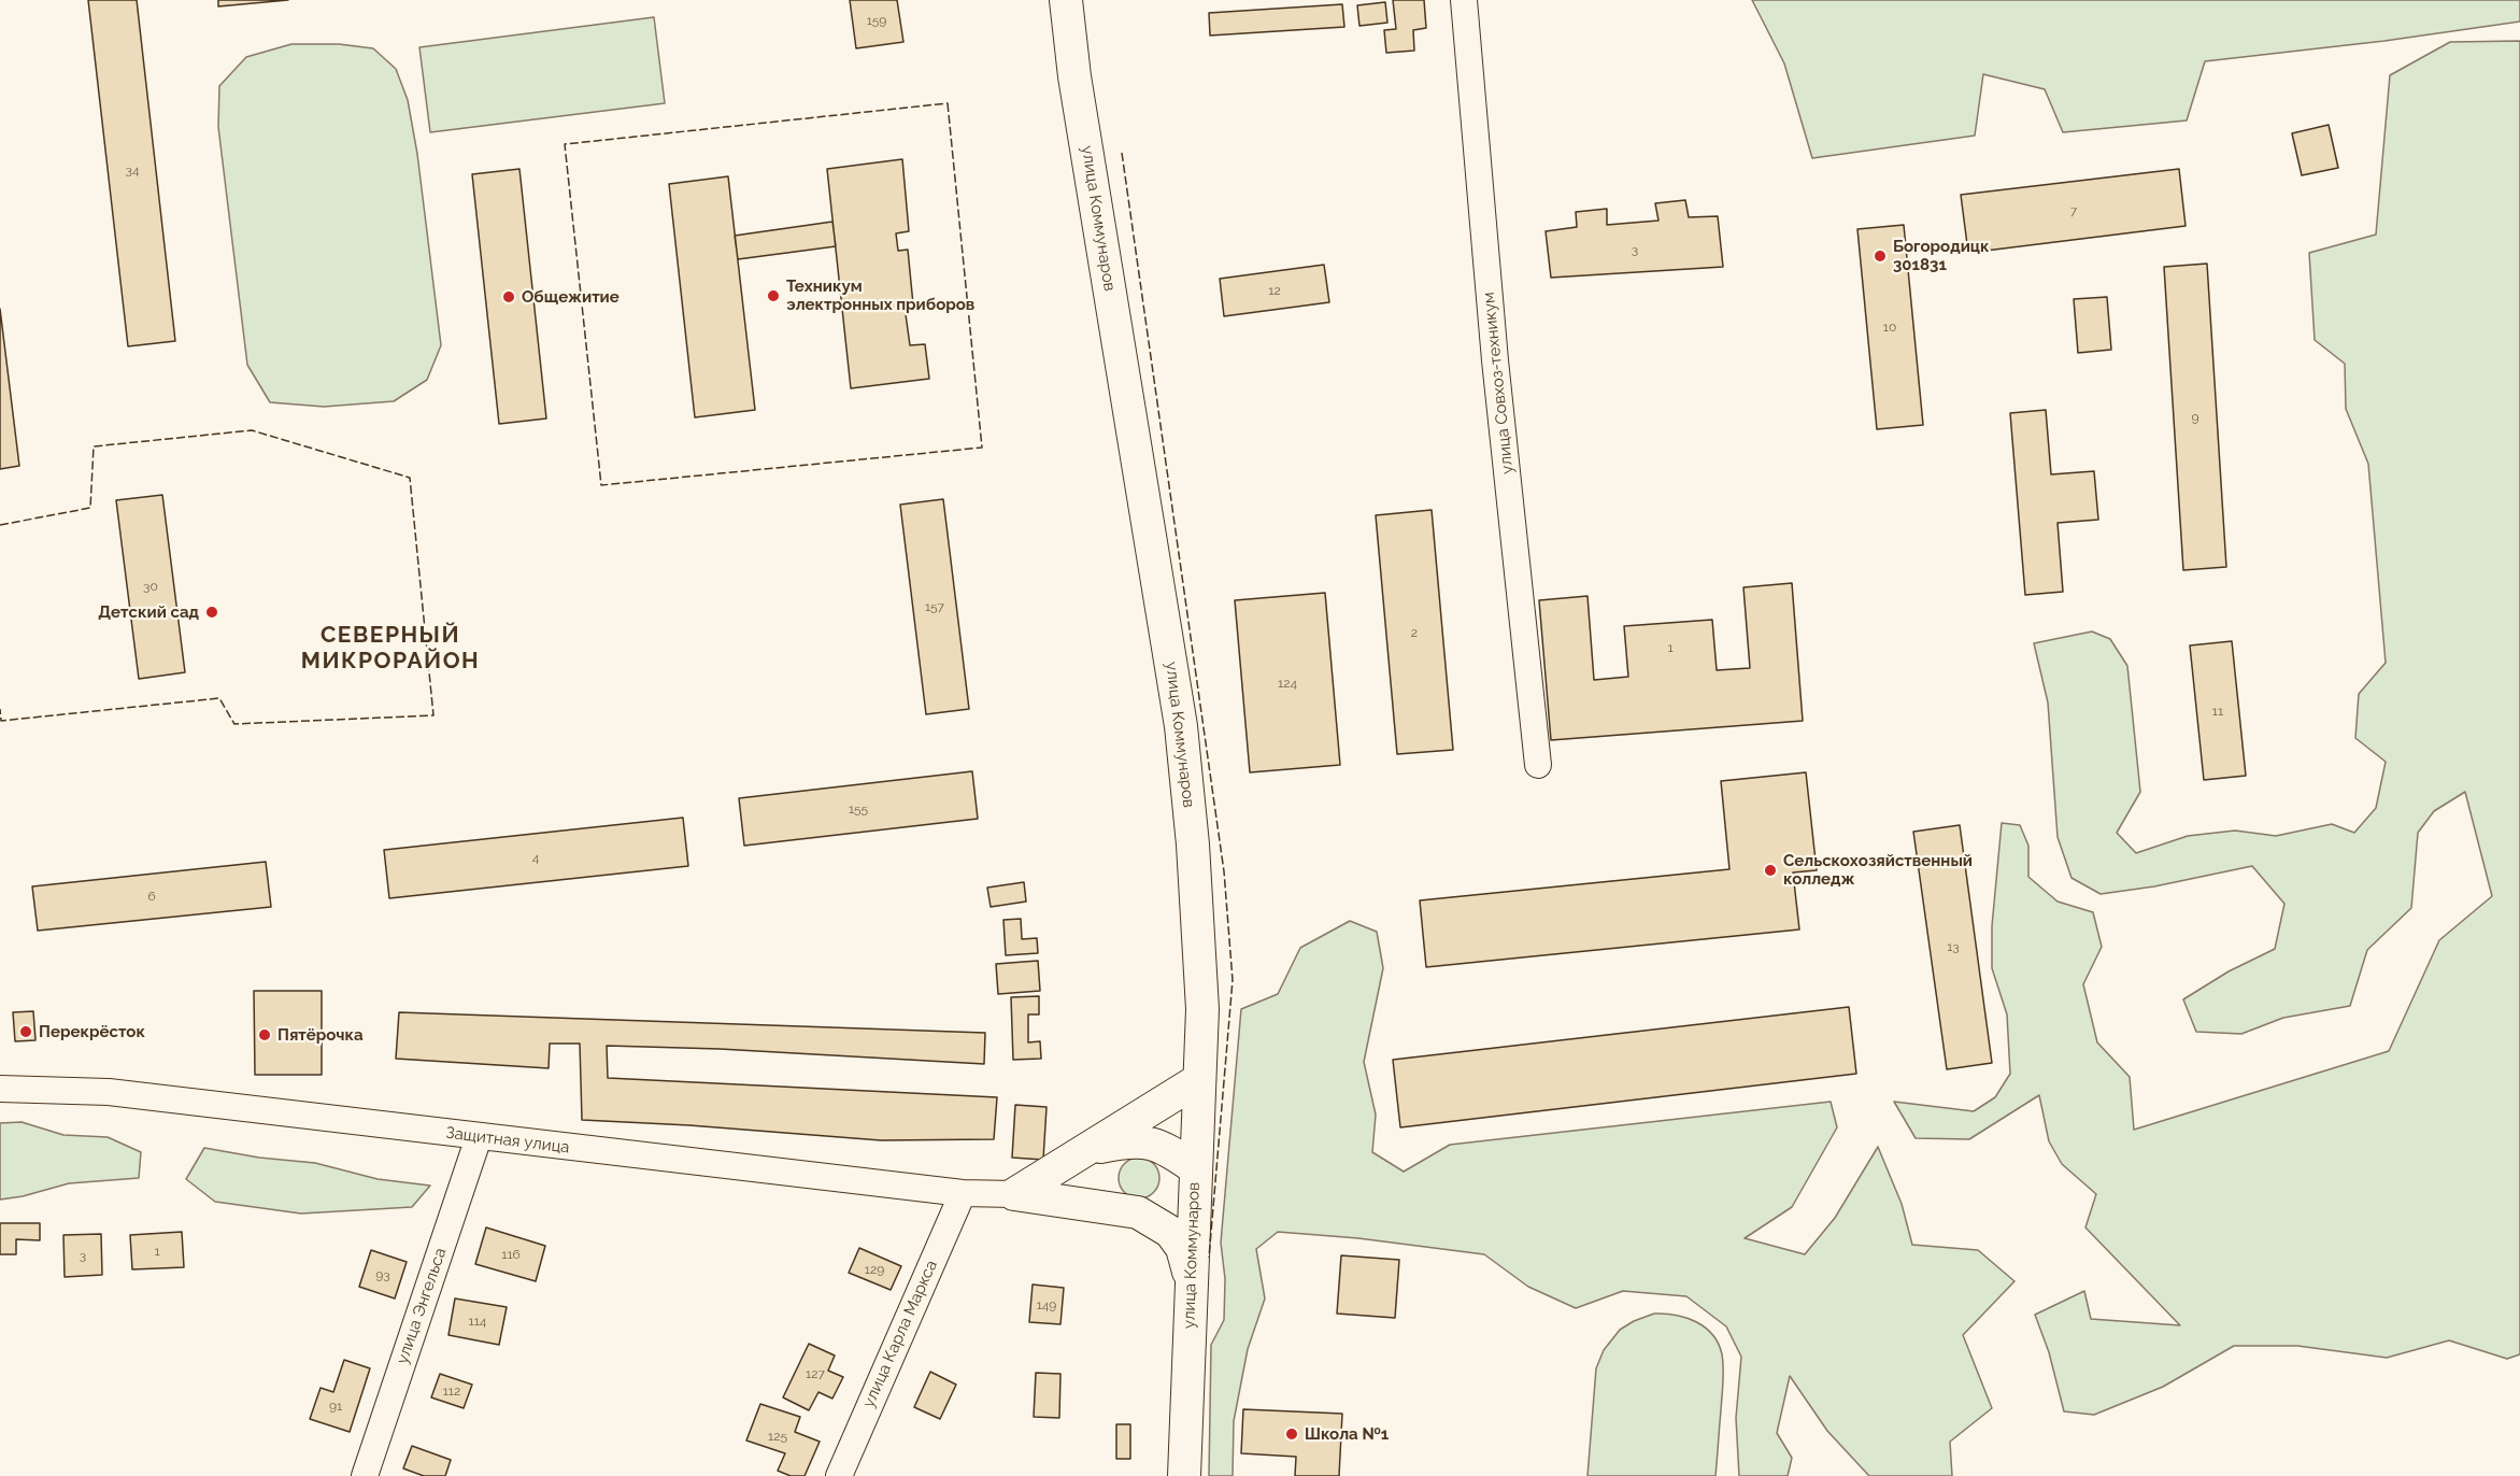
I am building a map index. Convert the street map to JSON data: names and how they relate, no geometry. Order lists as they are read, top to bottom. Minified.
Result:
{"streets":{"main road":["улица Коммунаров"],"street":["улица Совхоз-техникум","Защитная улица","улица Энгельса","улица Карла Маркса"]},"crossings":[["Защитная улица","улица Энгельса"],["Защитная улица","улица Карла Маркса"]],"districts":["СЕВЕРНЫЙ МИКРОРАЙОН"],"places":["Богородицк 301831","Техникум электронных приборов","Общежитие","Детский сад","Сельскохозяйственный колледж","Перекрёсток","Пятёрочка","Школа №1"],"house_numbers":["159","34","7","3","12","10","9","30","157","2","1","124","11","155","4","6","13","1","116","3","129","93","149","114","127","112","91","125"]}
